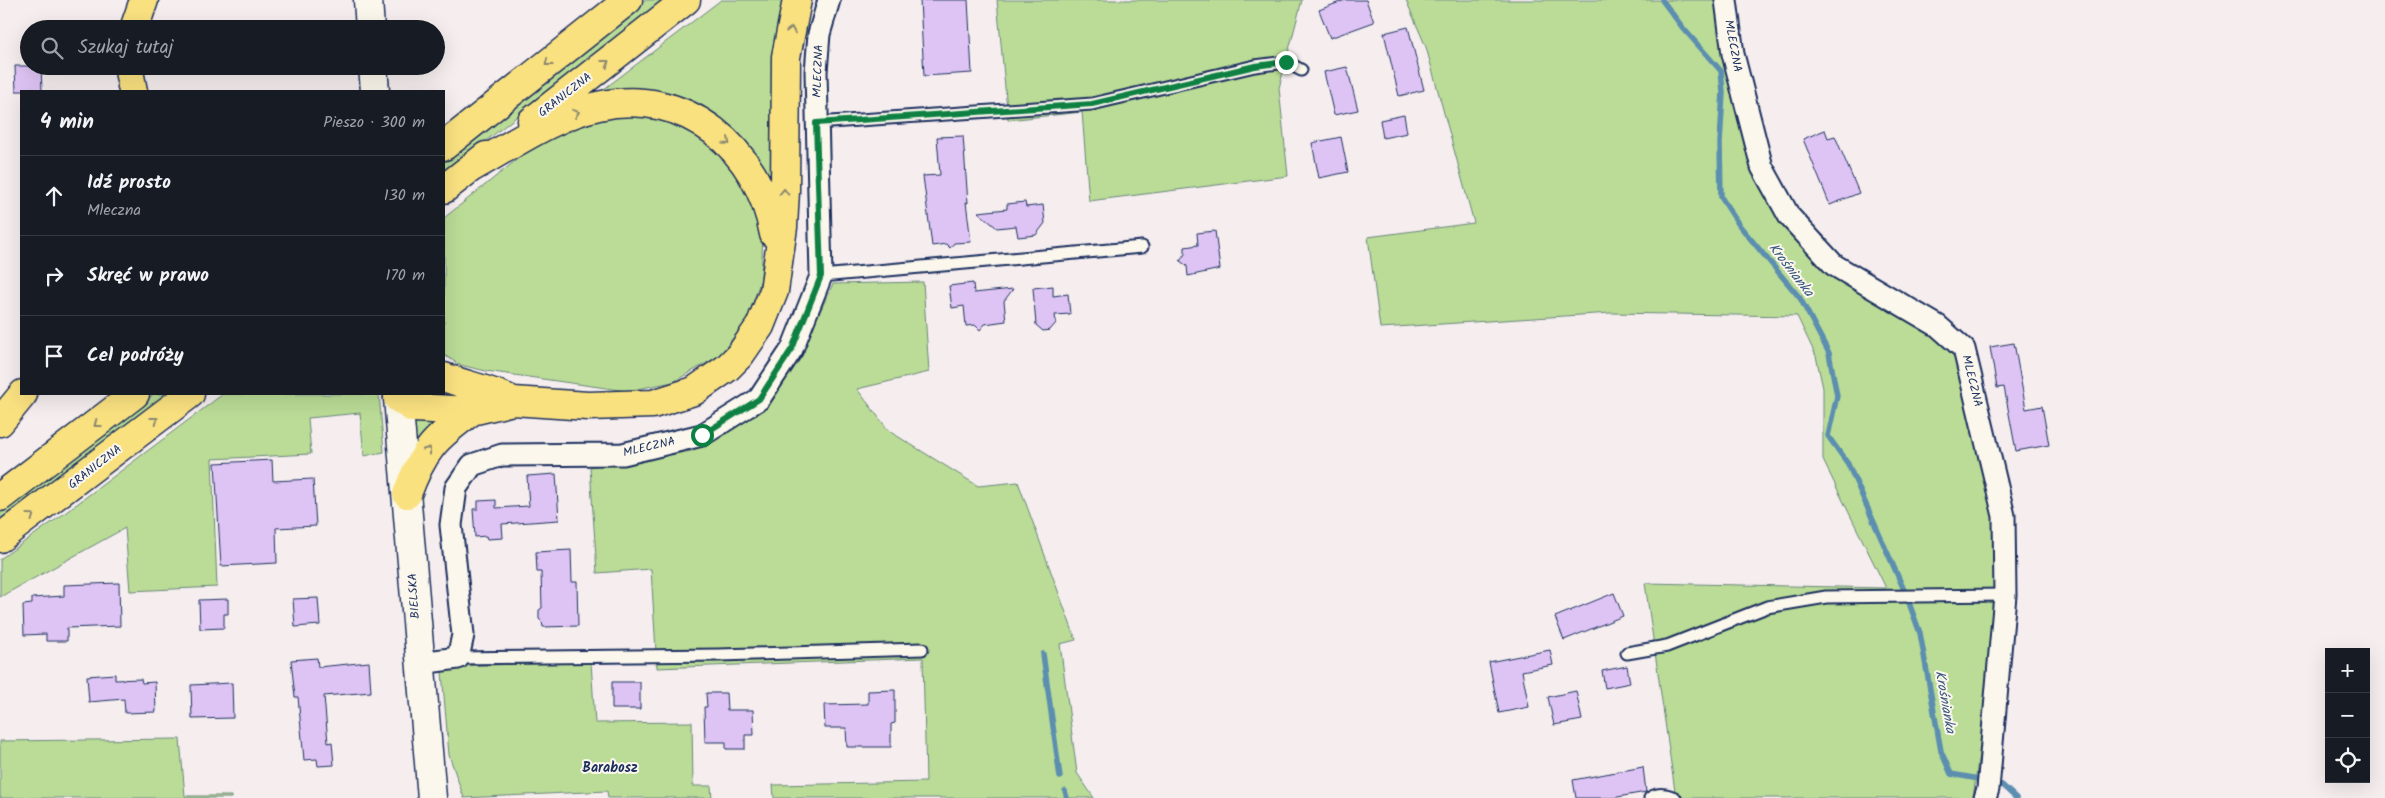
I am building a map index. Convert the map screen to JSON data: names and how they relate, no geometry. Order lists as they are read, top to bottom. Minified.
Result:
{"streets":{"highway":["GRANICZNA"],"street":["MLECZNA","BIELSKA"]},"districts":["Barabosz"],"water":["Krośnianka"],"page":{"search":"Szukaj tutaj","heading":["4 min","Pieszo · 300 m"],"list":[["Idź prosto","Mleczna","130 m"],["Skręć w prawo","170 m"],"Cel podróży"],"map_buttons":["+","−"]}}
